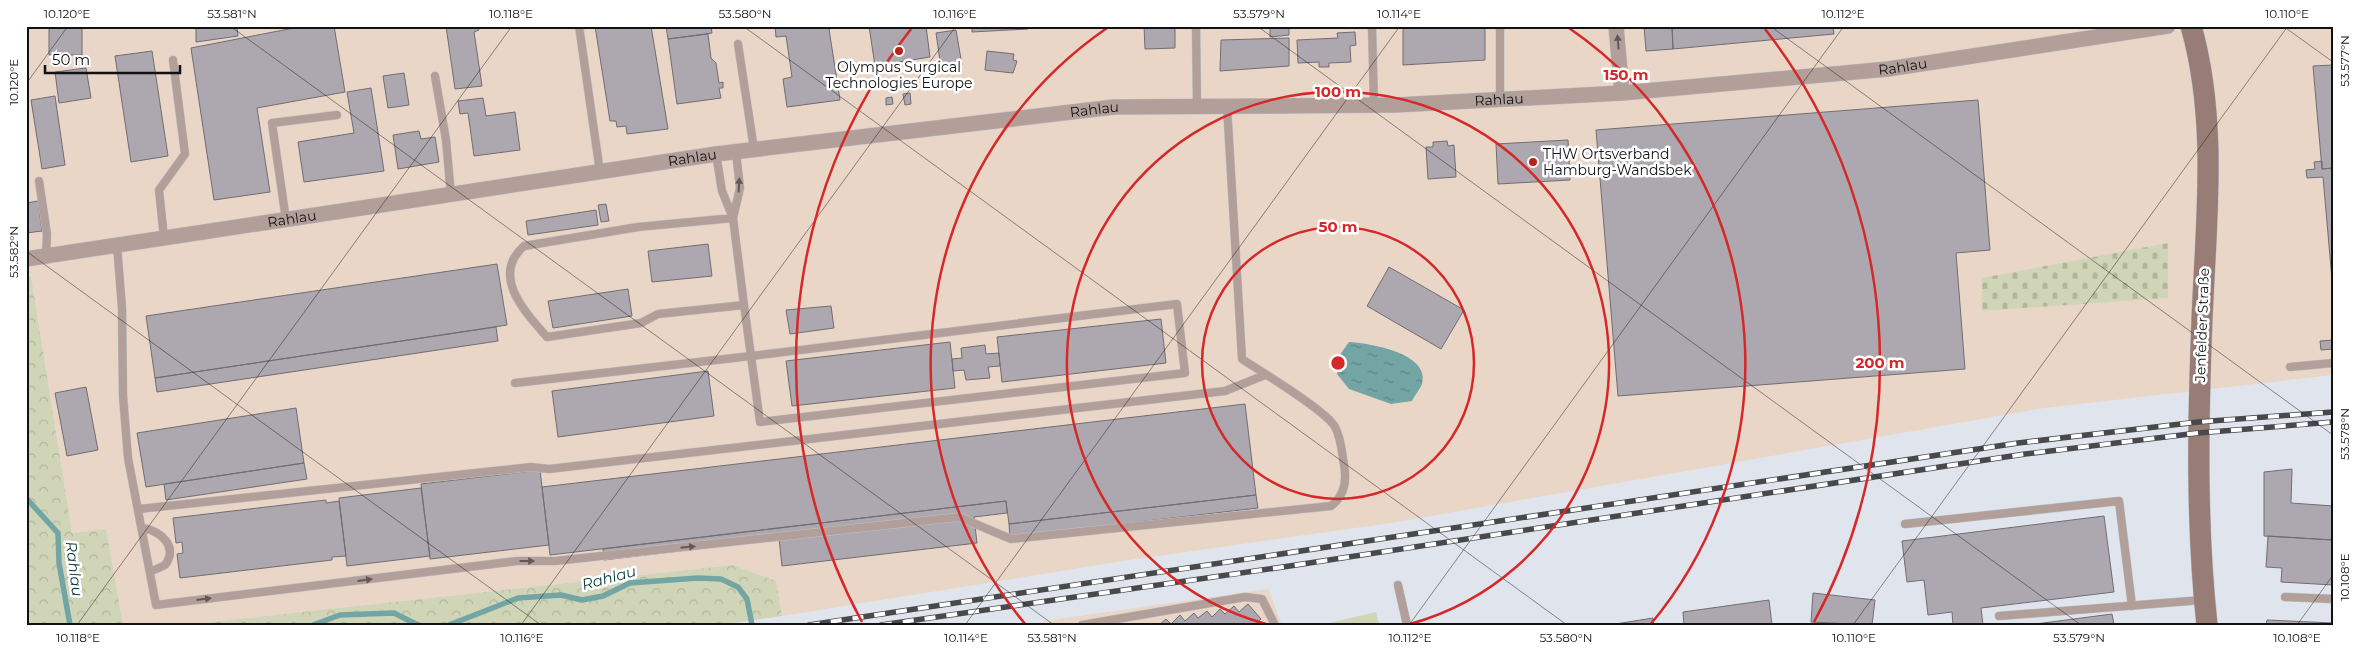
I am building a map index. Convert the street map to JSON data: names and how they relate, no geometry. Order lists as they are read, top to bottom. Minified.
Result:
{"streets":{"street":["Rahlau","Jenfelder Straße"]},"water":["Rahlau"],"places":["Olympus Surgical Technologies Europe","THW Ortsverband Hamburg-Wandsbek"],"scale_bar":"50 m","coordinates":["10.120°E","53.581°N","10.118°E","53.580°N","10.116°E","53.579°N","10.114°E","10.112°E","10.110°E","53.577°N","53.582°N","53.578°N","10.108°E"],"rings":["150 m","100 m","50 m","200 m"]}
